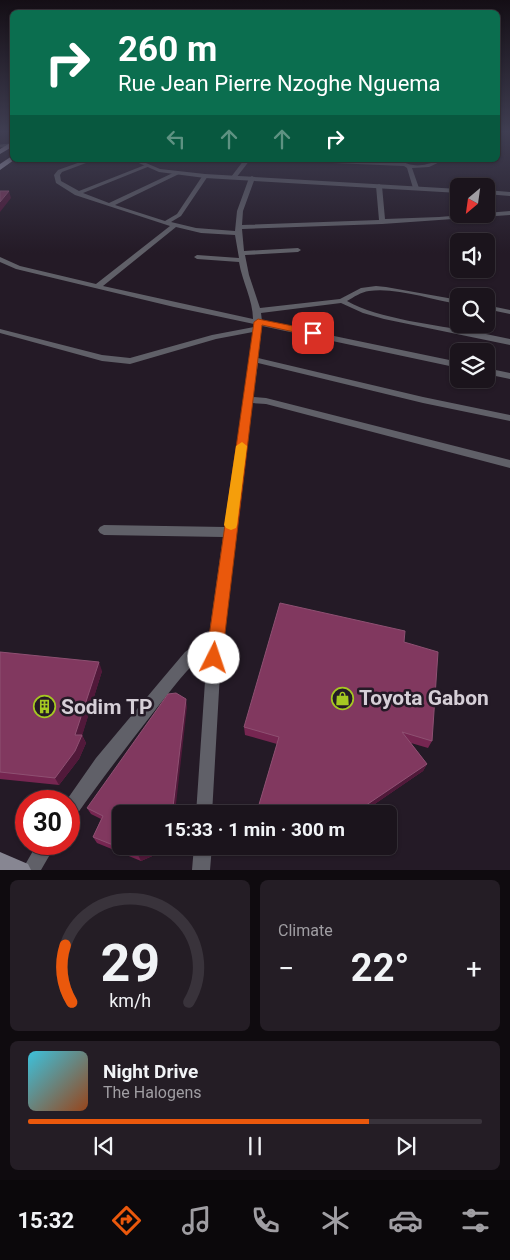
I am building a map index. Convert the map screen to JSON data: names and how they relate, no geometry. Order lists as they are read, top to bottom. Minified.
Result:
{"places":{"shop":["Toyota Gabon"],"building":["Sodim TP"]},"north":"bottom left","page":{"turn":["260 m","Rue Jean Pierre Nzoghe Nguema"],"limit":"30","trip":"15:33 · 1 min · 300 m","tile":"Climate","heat":["−","22°","+"],"song":["Night Drive","The Halogens"],"tabs":"15:32","gauge":["29","km/h"]}}
